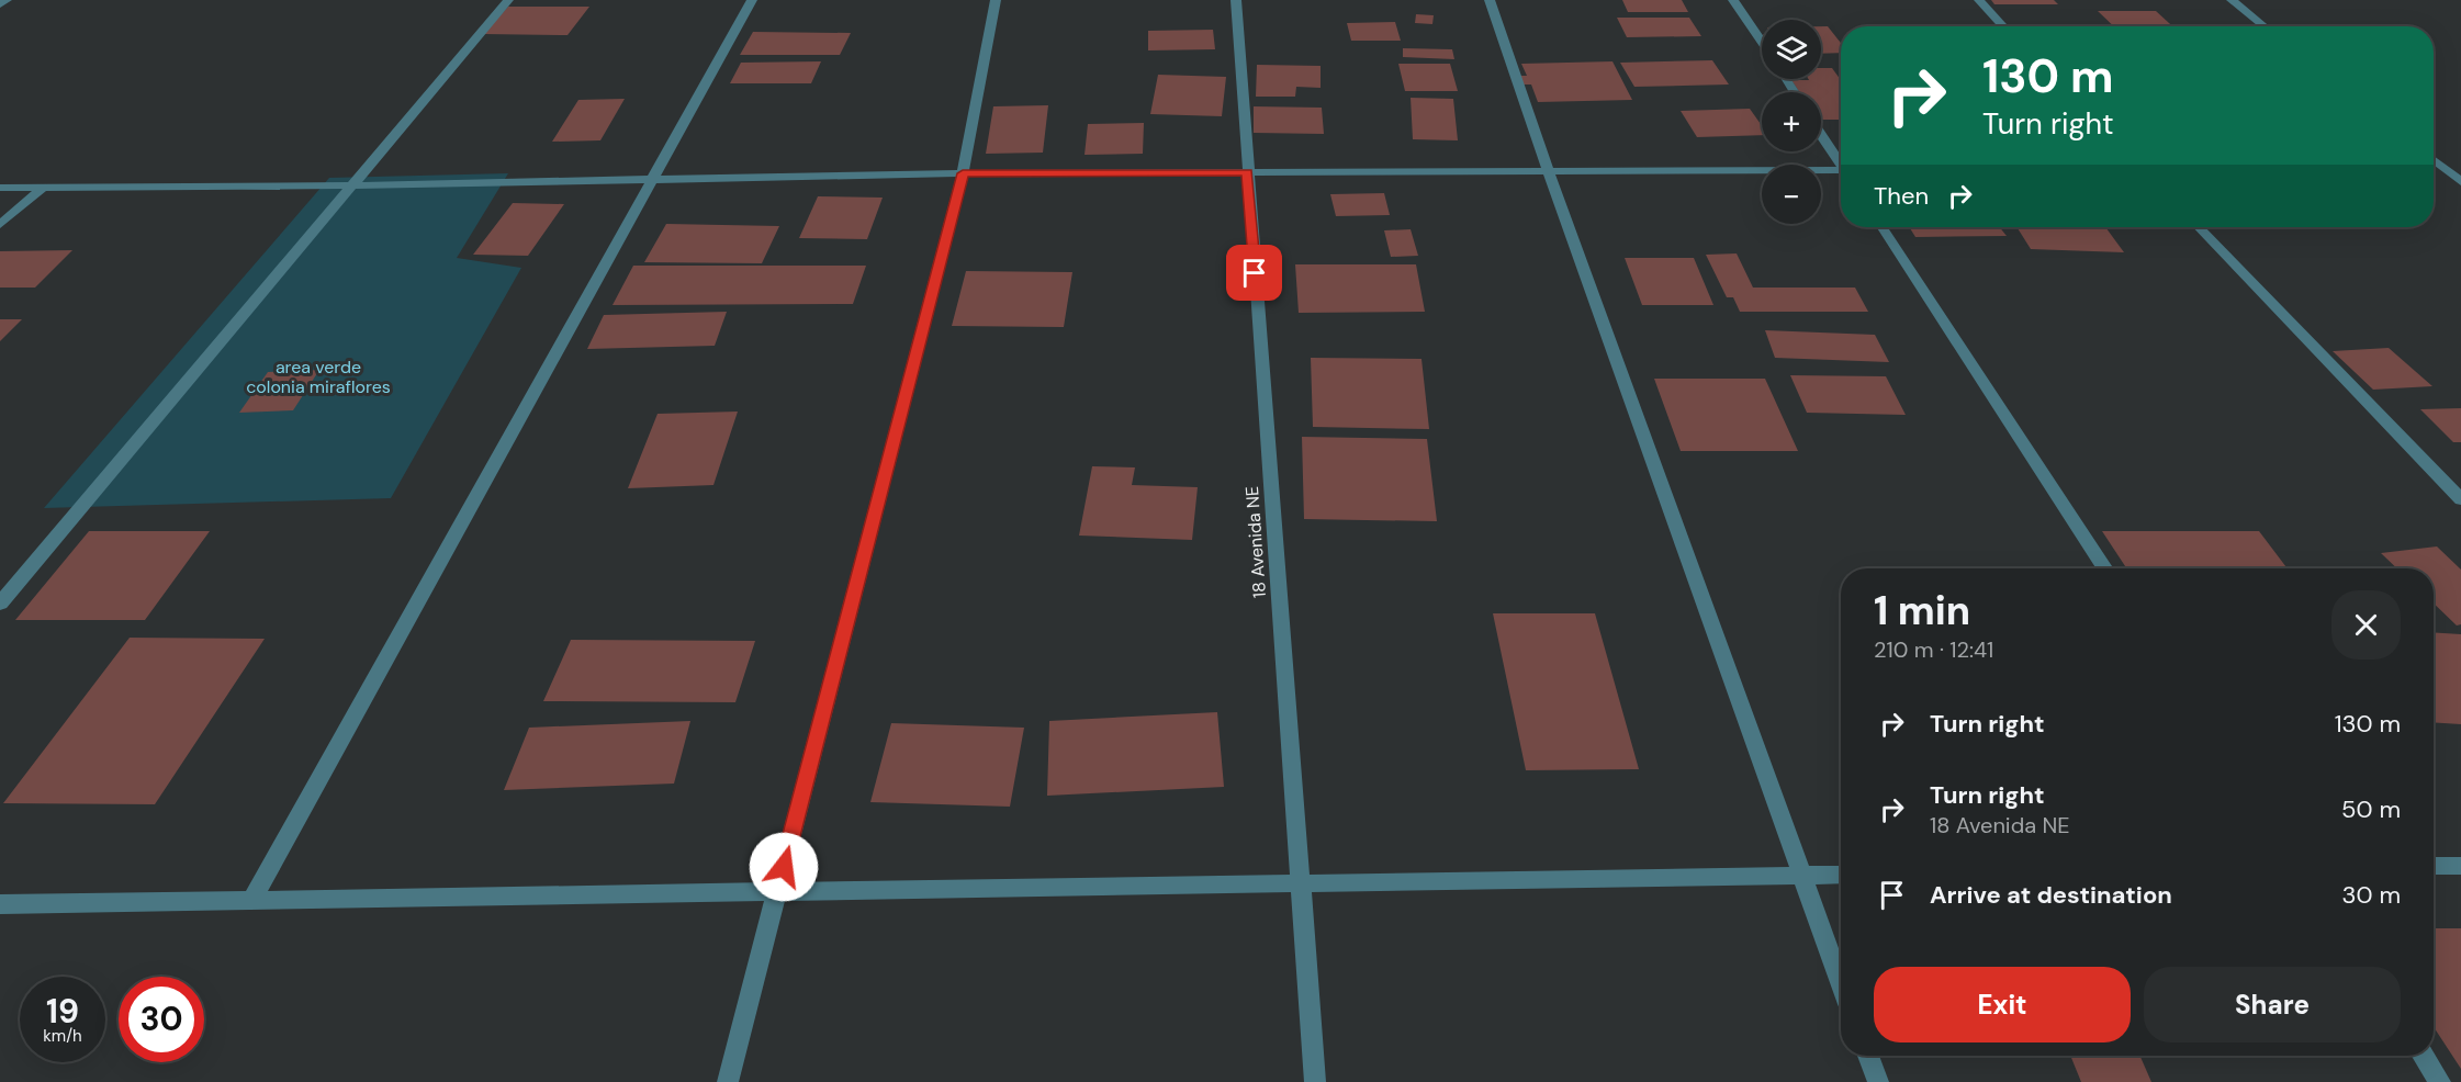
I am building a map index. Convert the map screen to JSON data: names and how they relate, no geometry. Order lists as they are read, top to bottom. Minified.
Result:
{"streets":{"street":["18 Avenida NE"]},"parks":["area verde colonia miraflores"],"page":{"map_buttons":["+","−"],"turn":["130 m","Turn right"],"then":"Then","heading":["1 min","210 m · 12:41"],"list":[{"name":"Turn right","value":"130 m"},{"name":"Turn right","note":"18 Avenida NE","value":"50 m"},{"name":"Arrive at destination","value":"30 m"}],"buttons":["Exit","Share"],"speed":"19 km/h","limit":"30"}}
